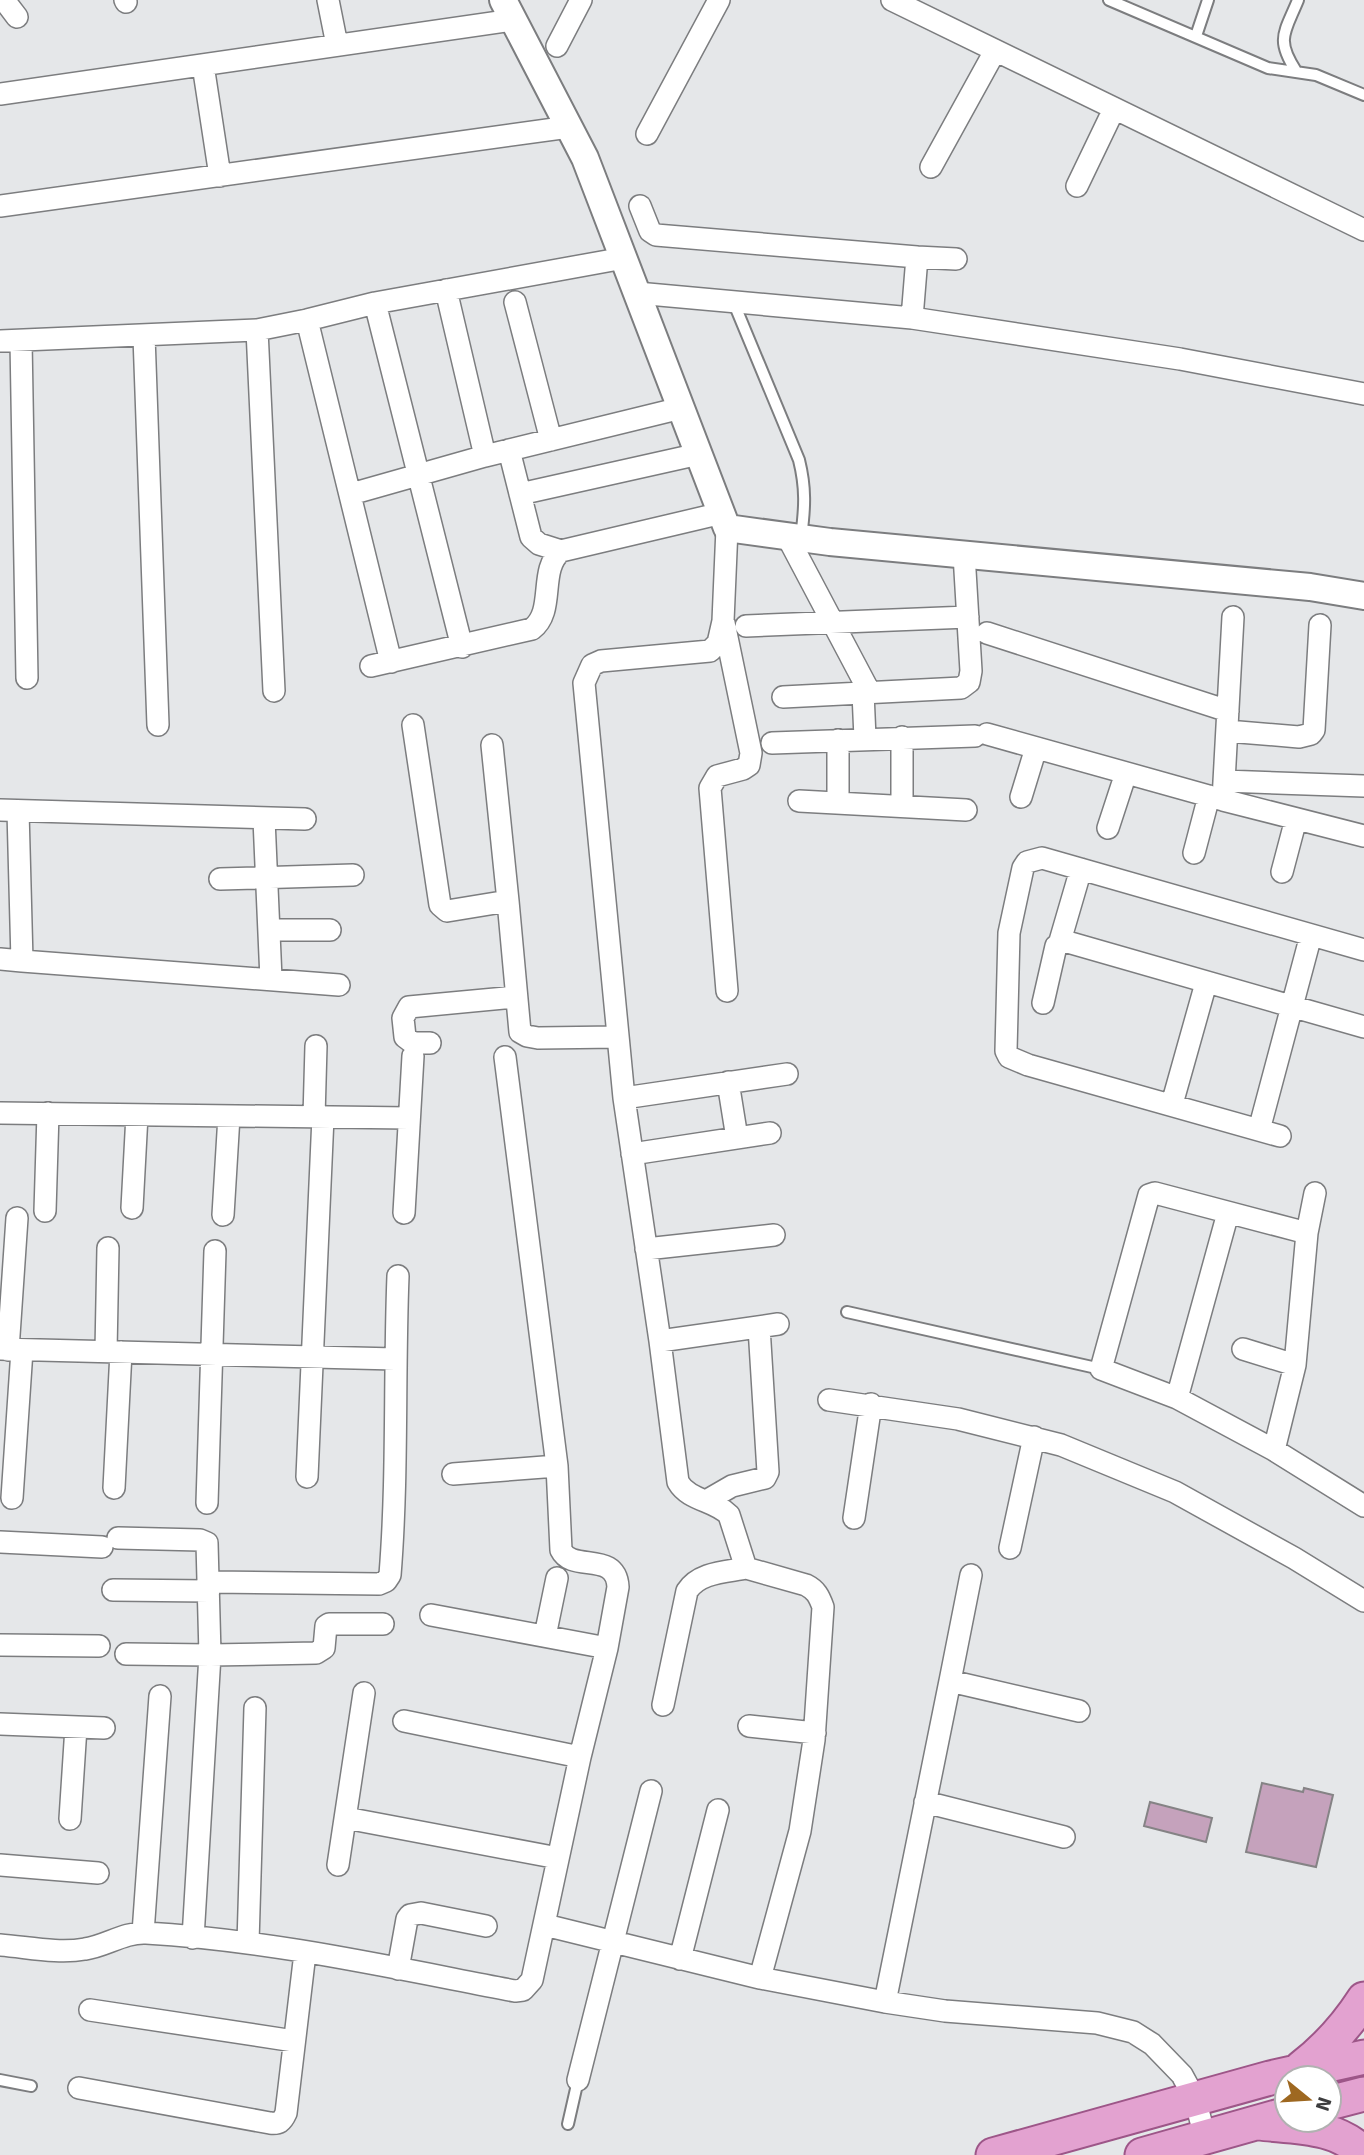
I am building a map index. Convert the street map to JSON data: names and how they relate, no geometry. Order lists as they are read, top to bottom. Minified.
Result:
{"north":"right"}
